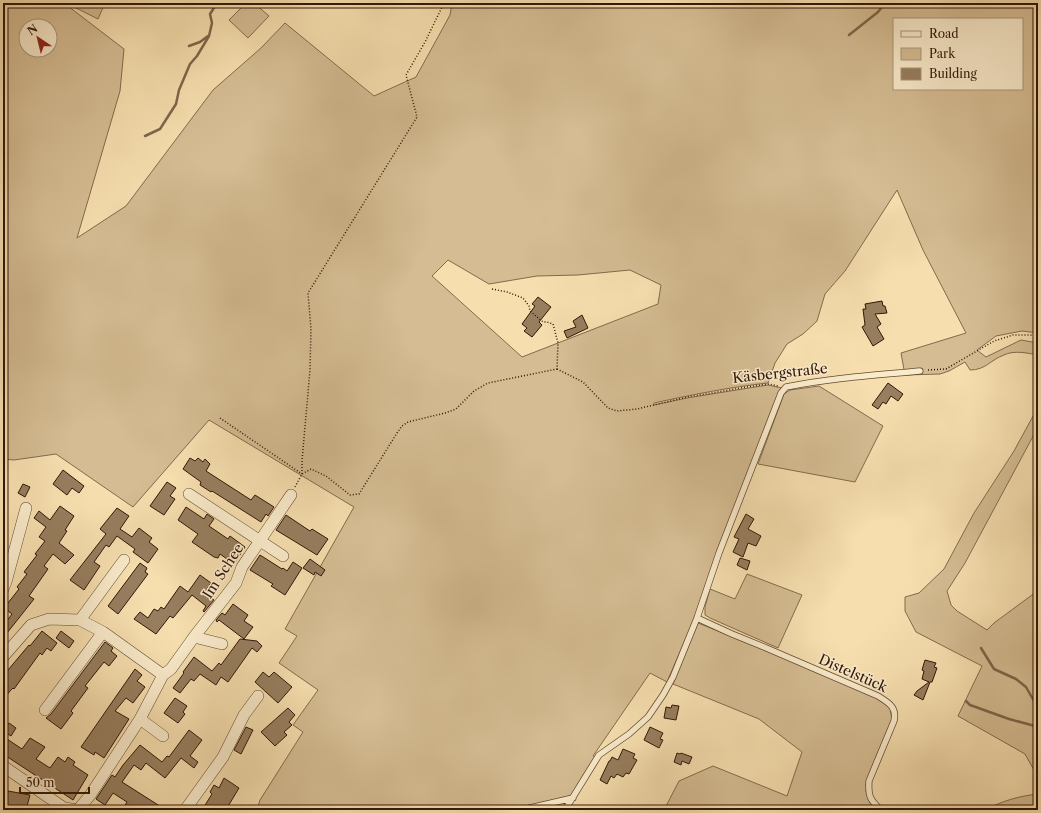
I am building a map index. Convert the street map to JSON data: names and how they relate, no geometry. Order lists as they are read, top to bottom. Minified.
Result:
{"streets":{"street":["Im Schee"],"lane":["Käsbergstraße","Distelstück"]},"legend":["Road","Park","Building"],"scale_bar":"50 m","north":"top left"}
